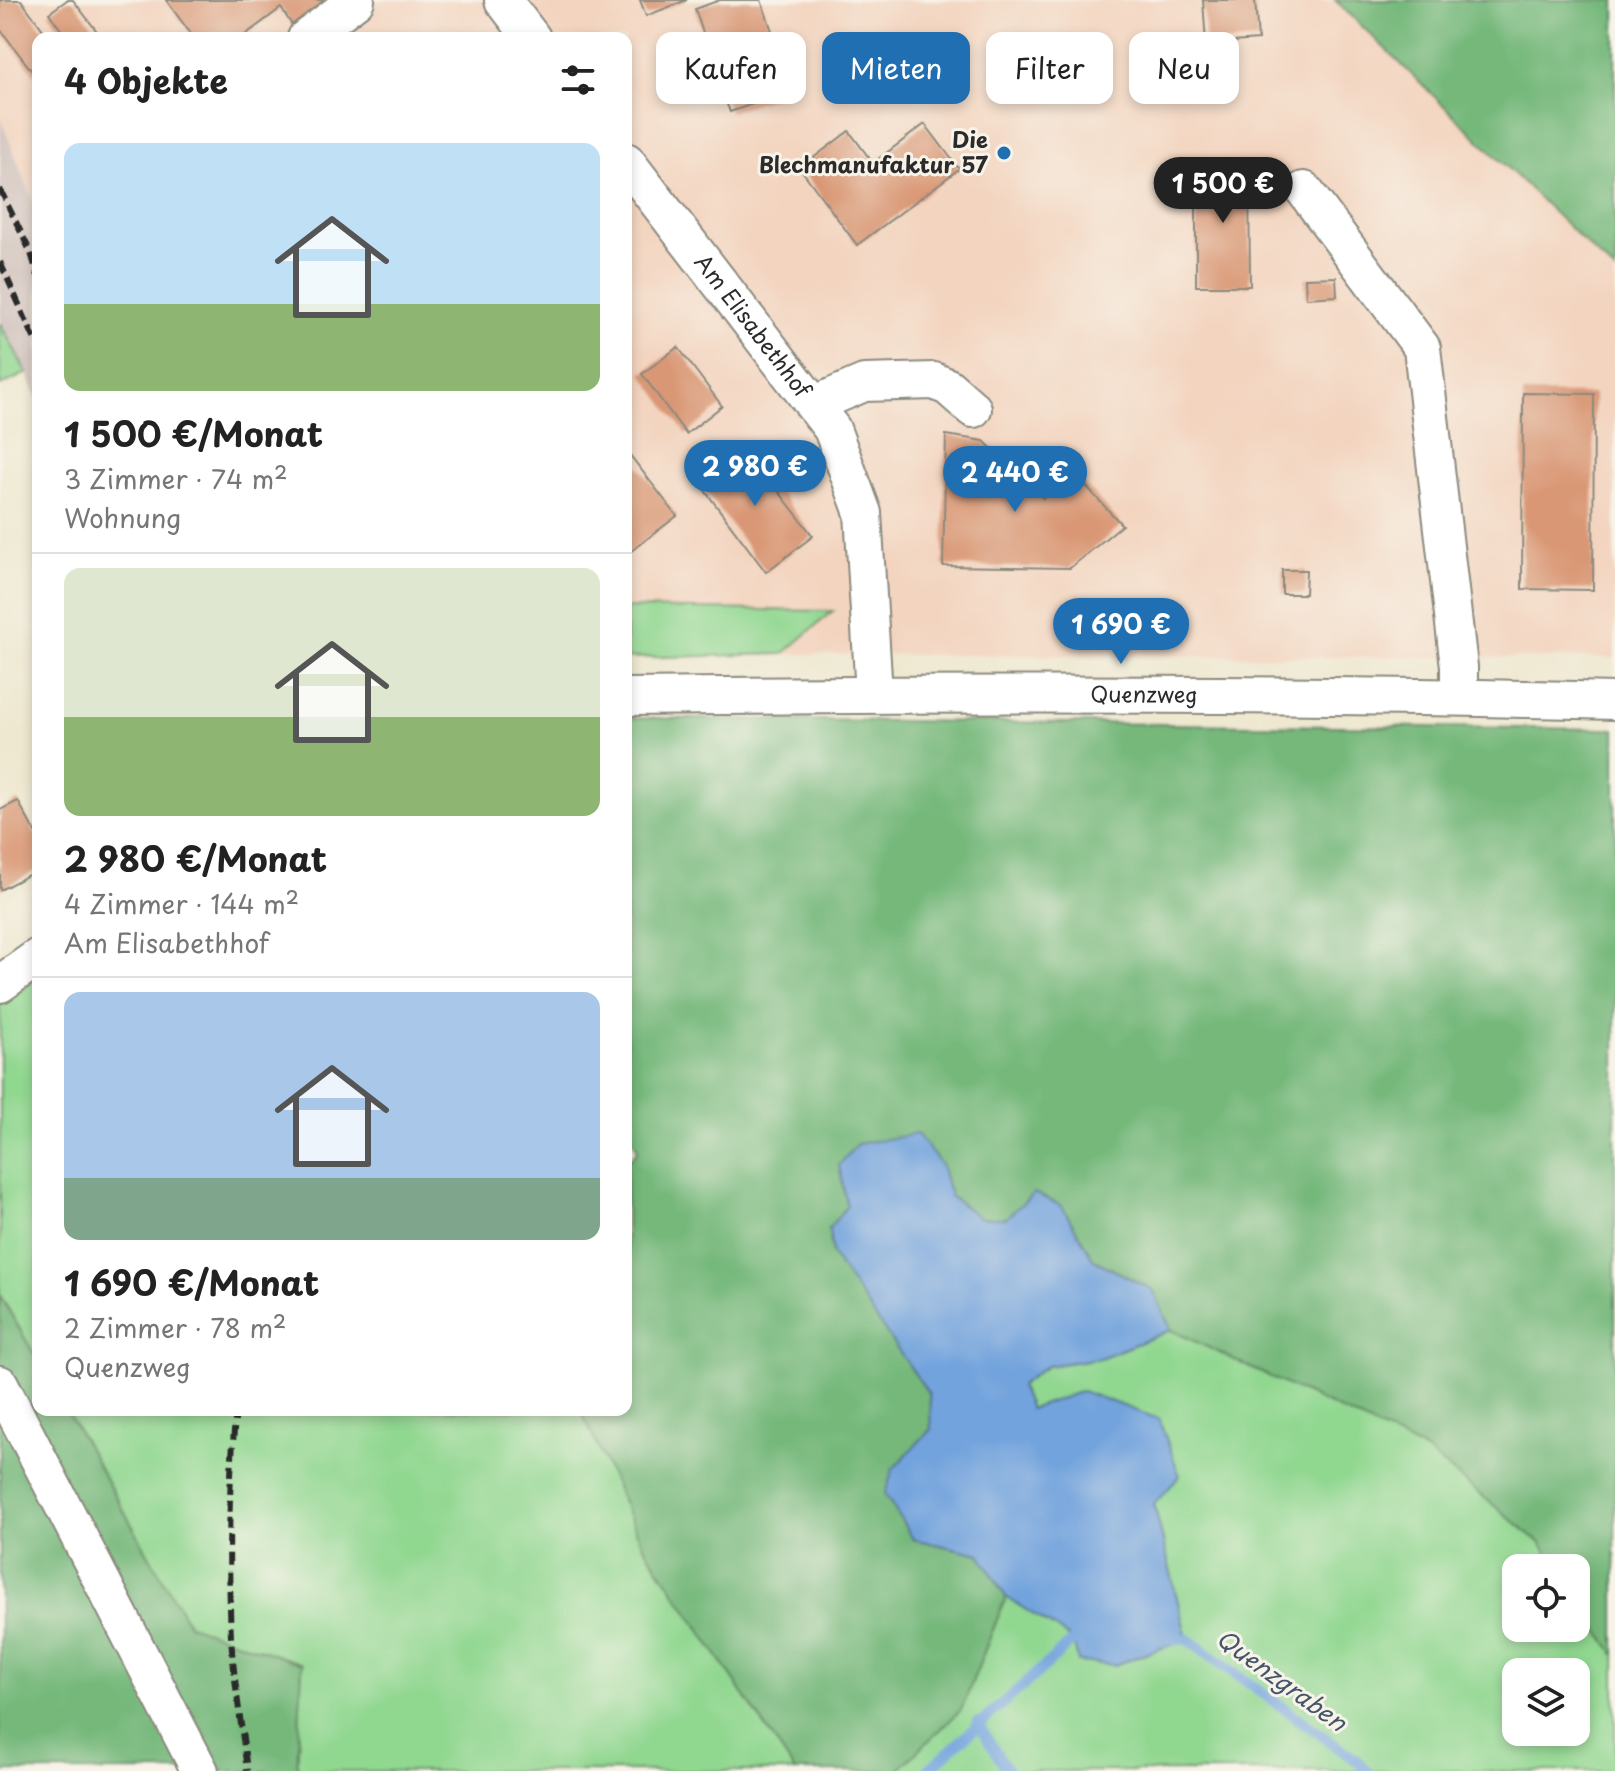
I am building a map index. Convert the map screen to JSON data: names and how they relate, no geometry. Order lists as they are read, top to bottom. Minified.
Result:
{"streets":{"street":["Am Elisabethhof","Quenzweg"]},"crossings":[["Am Elisabethhof","Quenzweg"]],"water":["Quenzgraben"],"places":["Die Blechmanufaktur 57"],"page":{"chip":["Kaufen","Mieten","Filter","Neu"],"heading":"4 Objekte","list":[{"name":"1 500 €/Monat","note":"3 Zimmer · 74 m² · Wohnung"},{"name":"2 980 €/Monat","note":"4 Zimmer · 144 m² · Am Elisabethhof"},{"name":"1 690 €/Monat","note":"2 Zimmer · 78 m² · Quenzweg"}],"price":["1 500 €","2 980 €","2 440 €","1 690 €"]}}
